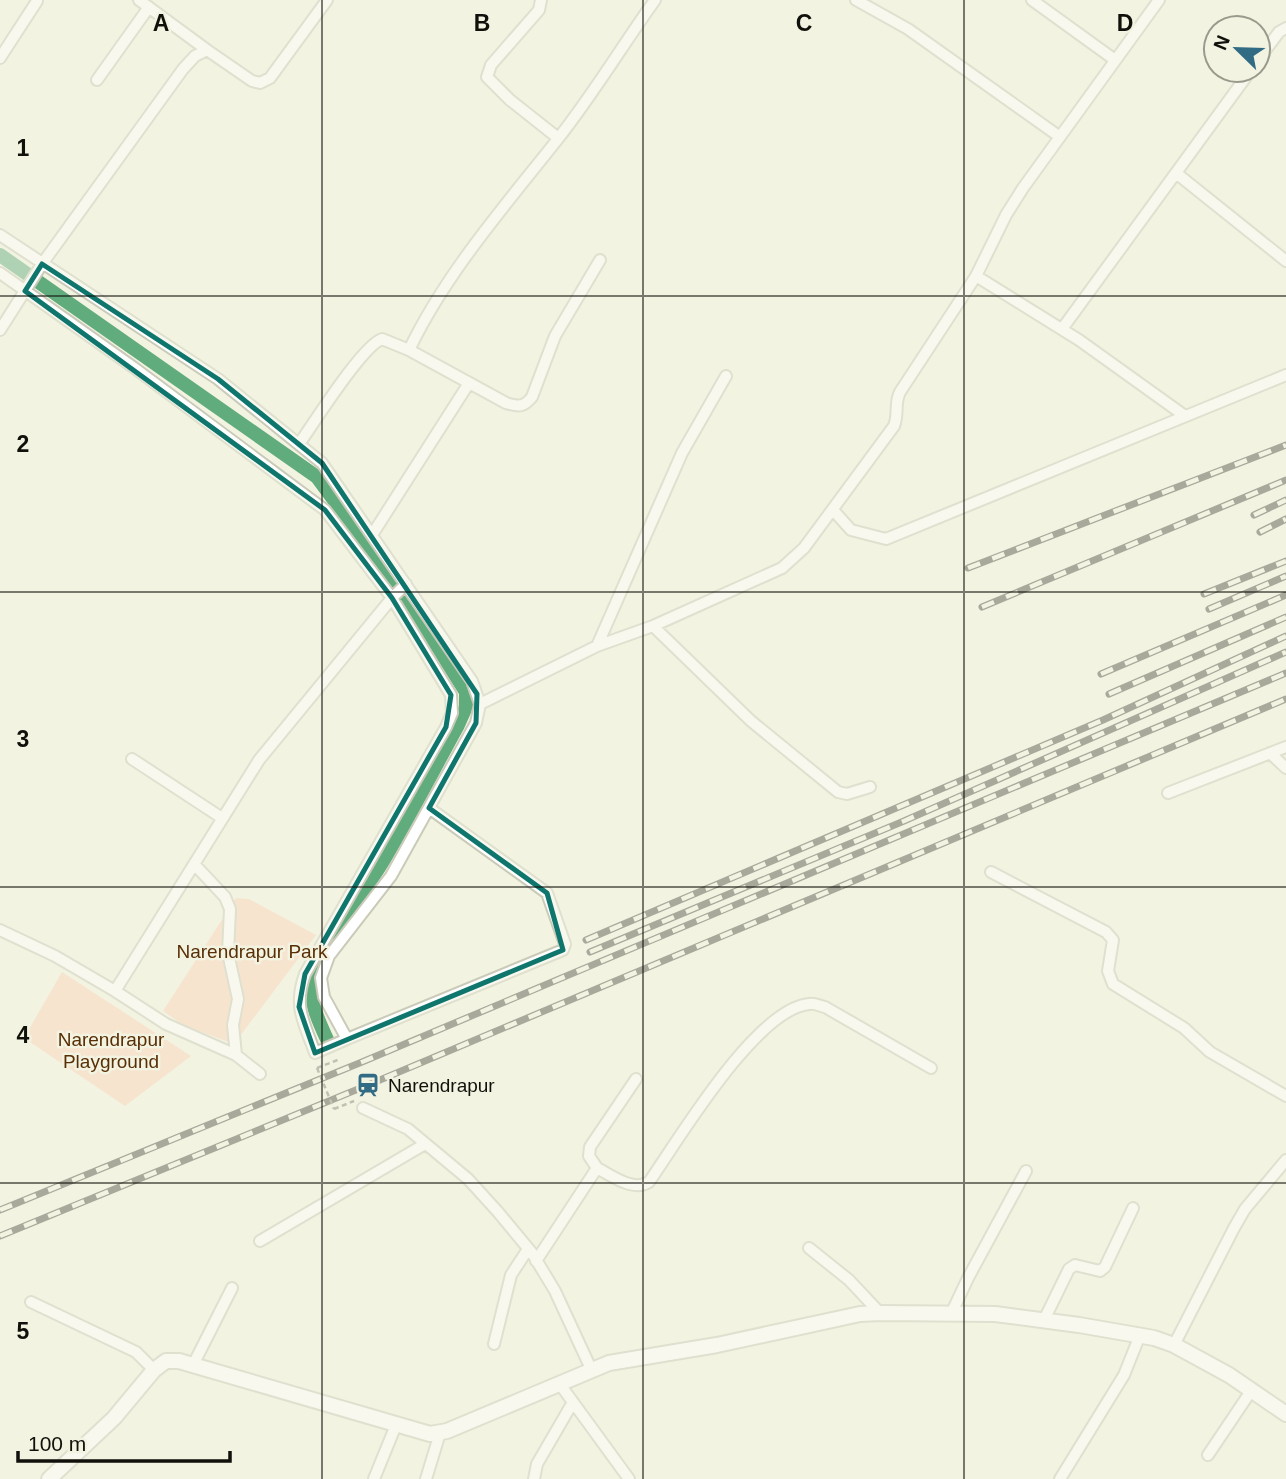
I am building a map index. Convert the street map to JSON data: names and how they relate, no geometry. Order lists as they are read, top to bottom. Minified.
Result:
{"parks":["Narendrapur Park","Narendrapur Playground"],"places":{"station":["Narendrapur"]},"scale_bar":"100 m","north":"top left","grid":{"columns":["A","B","C","D"],"rows":["1","2","3","4","5"]}}
